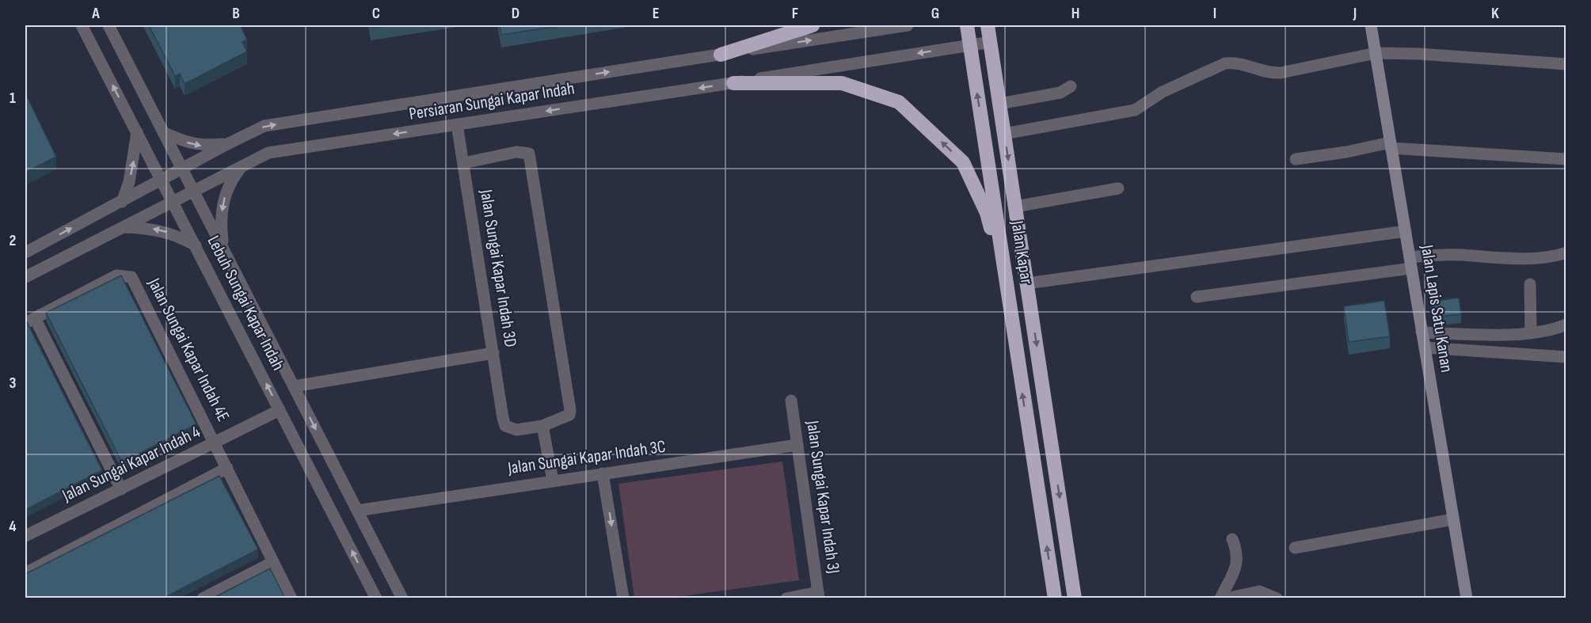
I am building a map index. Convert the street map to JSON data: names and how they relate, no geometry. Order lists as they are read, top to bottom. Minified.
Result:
{"streets":{"highway":["Jalan Kapar"],"street":["Persiaran Sungai Kapar Indah","Jalan Sungai Kapar Indah 3D","Lebuh Sungai Kapar Indah","Jalan Lapis Satu Kanan","Jalan Sungai Kapar Indah 4E","Jalan Sungai Kapar Indah 3C","Jalan Sungai Kapar Indah 4","Jalan Sungai Kapar Indah 3J"]},"crossings":[["Persiaran Sungai Kapar Indah","Jalan Kapar"],["Persiaran Sungai Kapar Indah","Jalan Sungai Kapar Indah 3D"],["Persiaran Sungai Kapar Indah","Lebuh Sungai Kapar Indah"],["Lebuh Sungai Kapar Indah","Jalan Sungai Kapar Indah 3C"],["Lebuh Sungai Kapar Indah","Jalan Sungai Kapar Indah 4"],["Jalan Sungai Kapar Indah 4E","Jalan Sungai Kapar Indah 4"],["Jalan Sungai Kapar Indah 3C","Jalan Sungai Kapar Indah 3J"]],"grid":{"columns":["A","B","C","D","E","F","G","H","I","J","K"],"rows":["1","2","3","4"]}}
